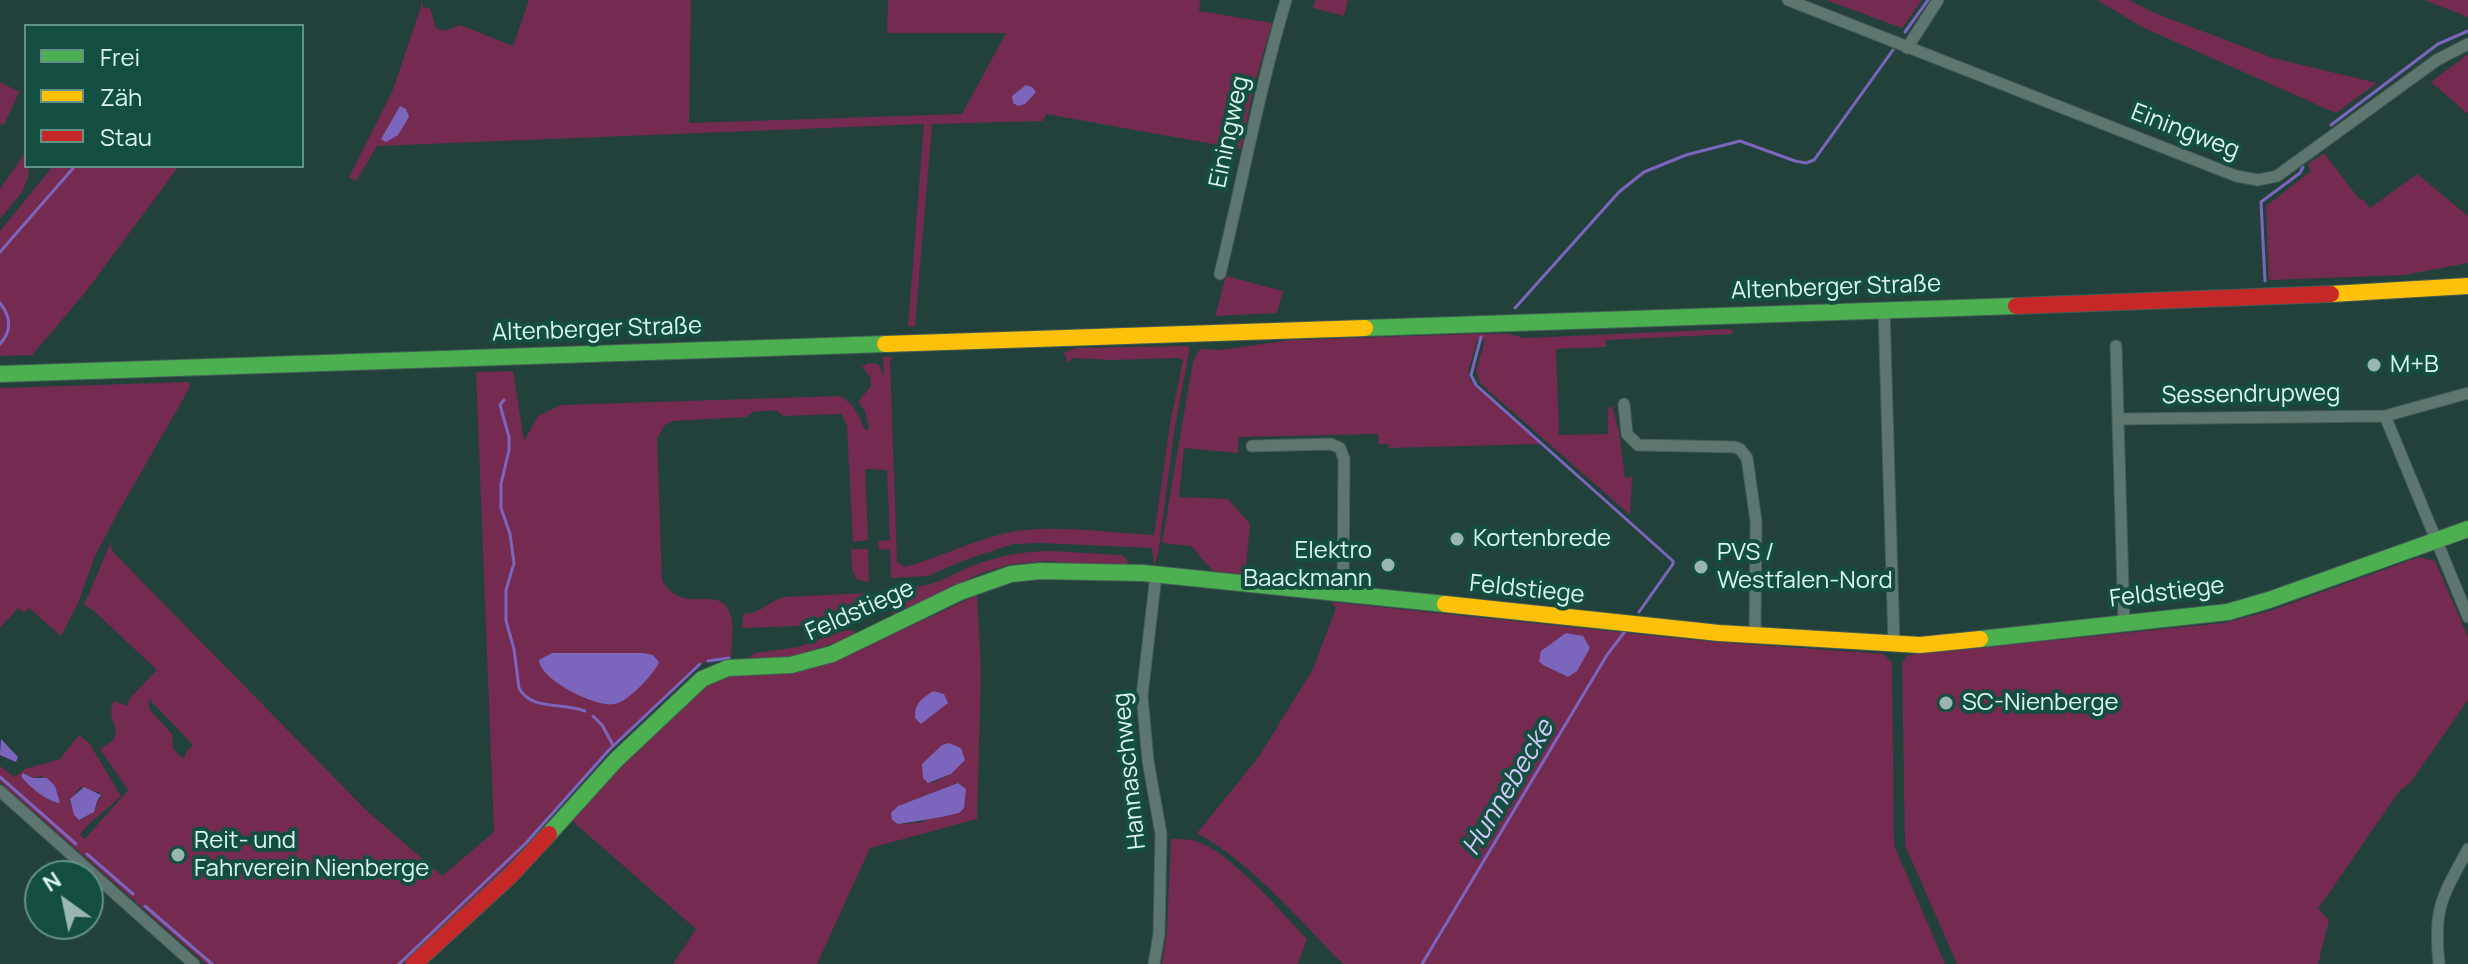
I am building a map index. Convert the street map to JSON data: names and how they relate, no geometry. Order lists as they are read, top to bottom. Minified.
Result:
{"streets":{"main road":["Altenberger Straße","Feldstiege"],"street":["Einingweg","Sessendrupweg","Hannaschweg"]},"crossings":[["Feldstiege","Hannaschweg"]],"water":["Hunnebecke"],"places":["M+B","Kortenbrede","Elektro Baackmann","PVS / Westfalen-Nord","SC-Nienberge","Reit- und Fahrverein Nienberge"],"legend":["Frei","Zäh","Stau"],"north":"top left"}
